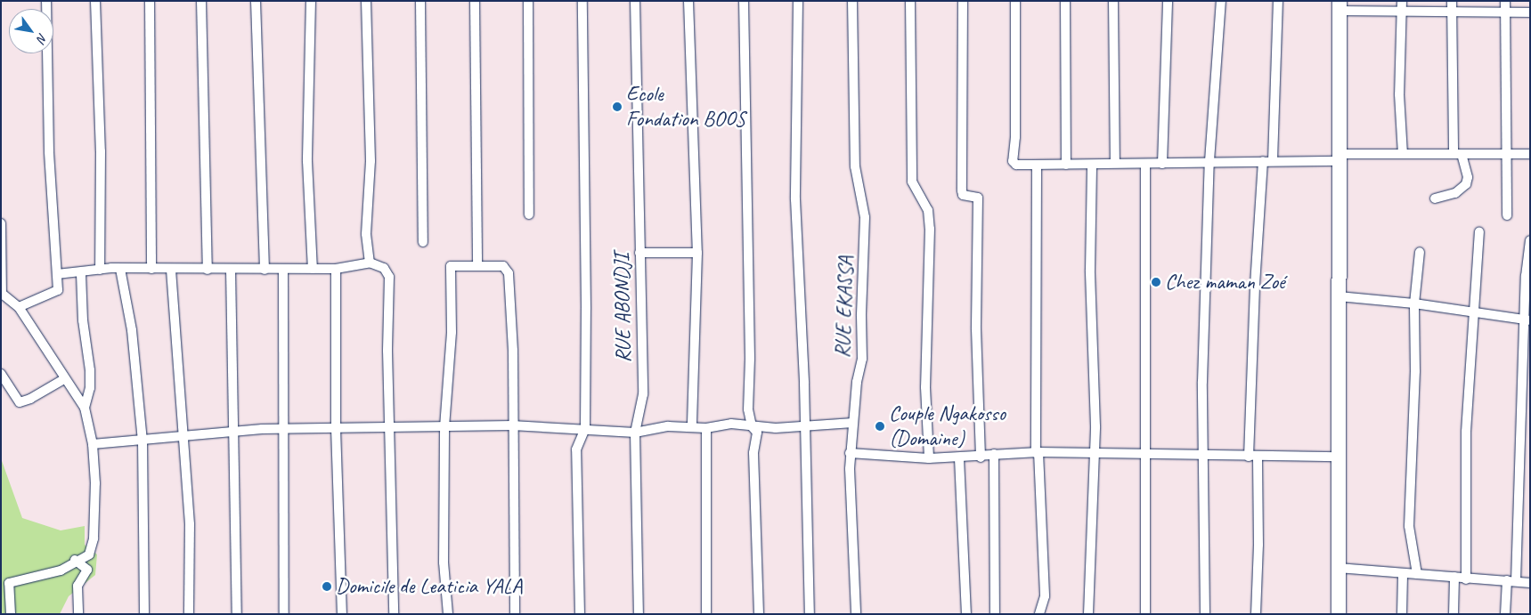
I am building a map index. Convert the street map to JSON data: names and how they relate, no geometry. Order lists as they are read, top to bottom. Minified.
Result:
{"streets":{"street":["RUE EKASSA","RUE ABONDJI"]},"places":["Ecole Fondation BOOS","Chez maman Zoé","Couple Ngakosso (Domaine)","Domicile de Leaticia YALA"],"north":"bottom right"}
